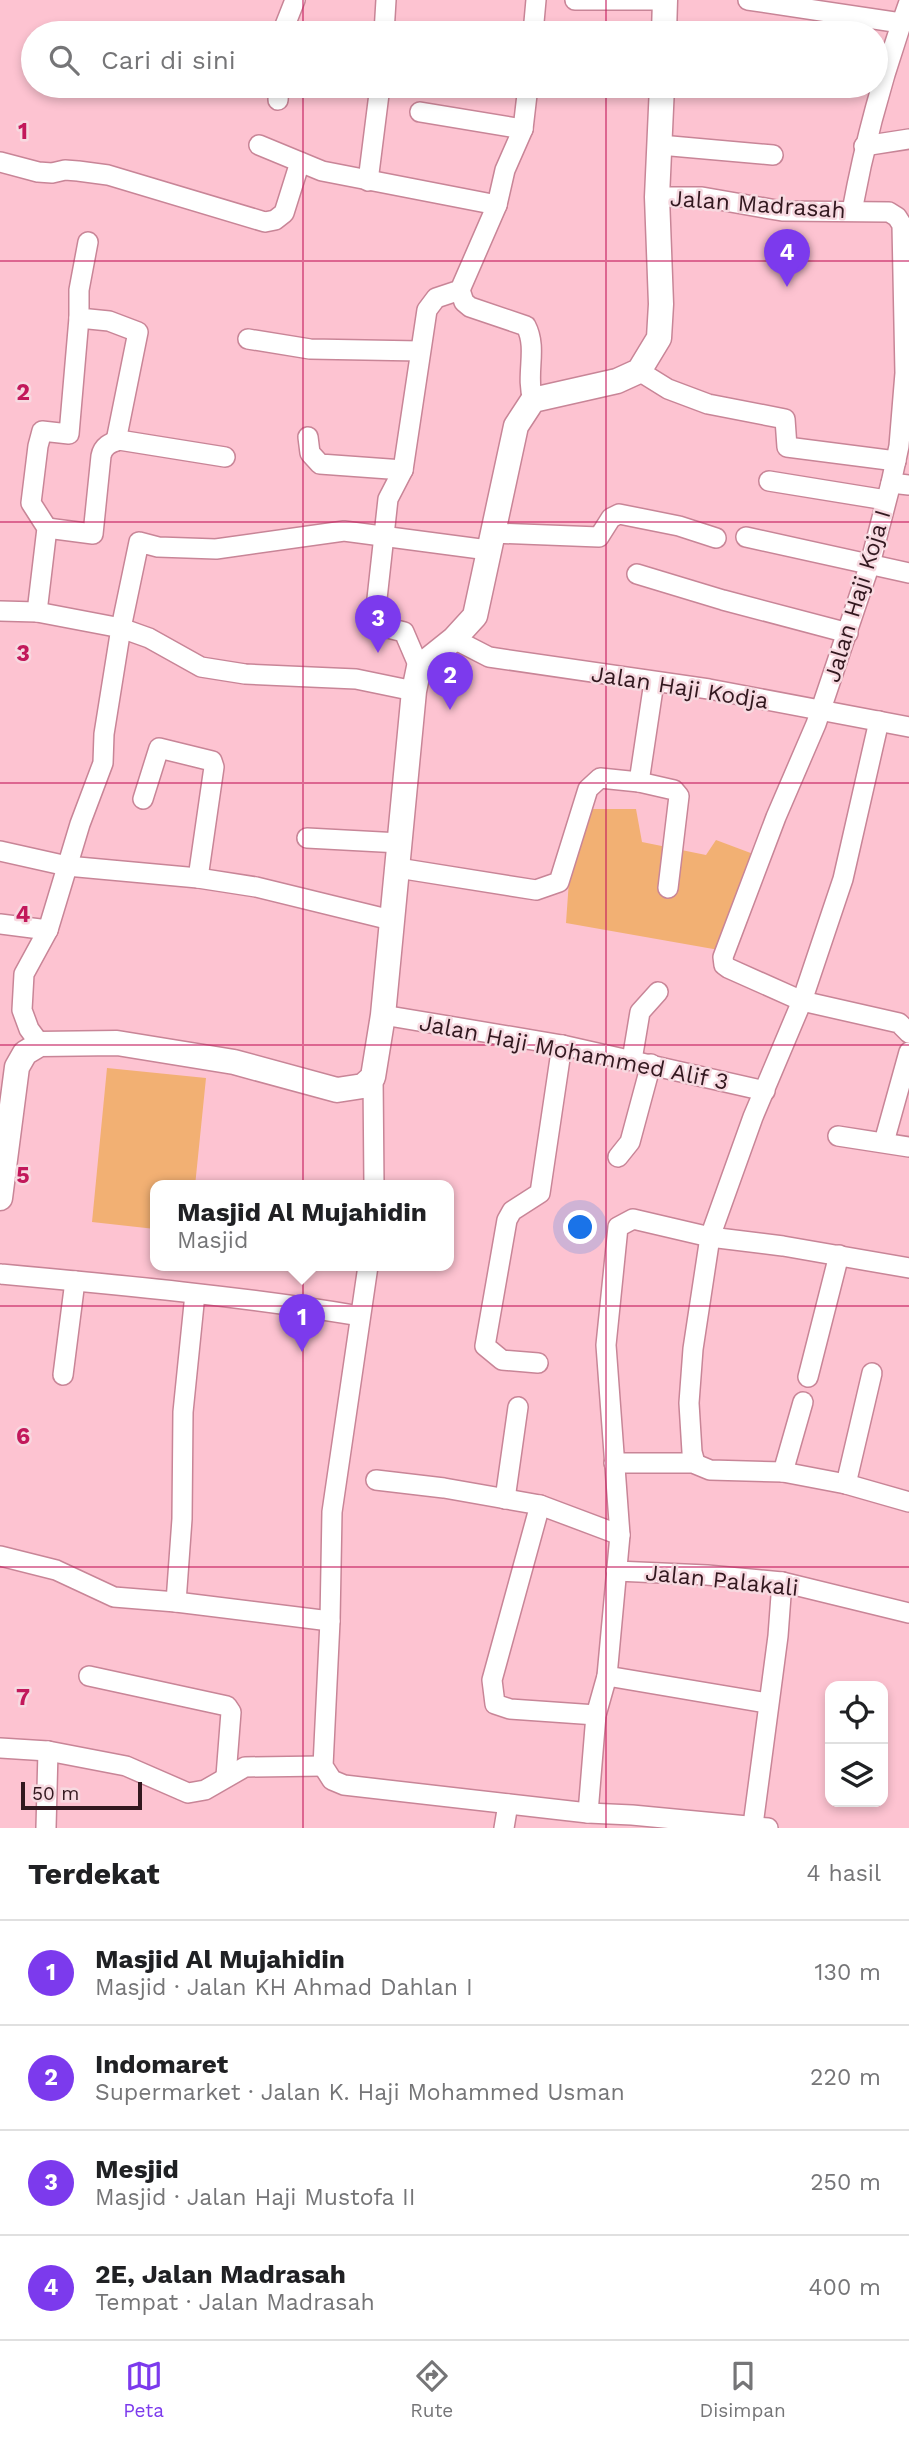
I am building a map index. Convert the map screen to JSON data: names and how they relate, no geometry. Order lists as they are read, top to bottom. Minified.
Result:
{"streets":{"street":["Jalan Madrasah","Jalan Haji Koja I","Jalan Haji Kodja","Jalan Haji Mohammed Alif 3","Jalan Palakali"]},"crossings":[["Jalan Madrasah","Jalan Haji Koja I"],["Jalan Haji Koja I","Jalan Haji Kodja"]],"scale_bar":"50 m","page":{"search":"Cari di sini","pins":["4","3","2","1"],"popup":["Masjid Al Mujahidin","Masjid"],"scale":"50 m","heading":["Terdekat","4 hasil"],"list":[{"mark":"1","name":"Masjid Al Mujahidin","note":"Masjid · Jalan KH Ahmad Dahlan I","value":"130 m"},{"mark":"2","name":"Indomaret","note":"Supermarket · Jalan K. Haji Mohammed Usman","value":"220 m"},{"mark":"3","name":"Mesjid","note":"Masjid · Jalan Haji Mustofa II","value":"250 m"},{"mark":"4","name":"2E, Jalan Madrasah","note":"Tempat · Jalan Madrasah","value":"400 m"}],"nav":["Peta","Rute","Disimpan"]},"grid":{"rows":["1","2","3","4","5","6","7"]}}
